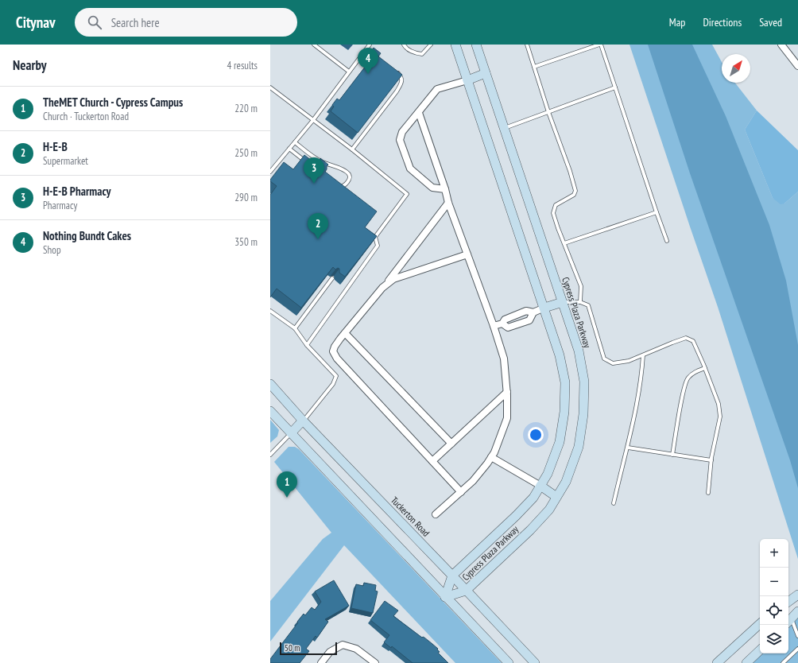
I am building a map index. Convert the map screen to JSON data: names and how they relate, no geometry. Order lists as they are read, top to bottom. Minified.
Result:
{"streets":{"street":["Cypress Plaza Parkway","Tuckerton Road"]},"crossings":[["Cypress Plaza Parkway","Tuckerton Road"]],"scale_bar":"50 m","north":"top right","page":{"header":"Citynav","search":"Search here","nav":["Map","Directions","Saved"],"heading":["Nearby","4 results"],"pins":["4","3","2","1"],"list":[{"mark":"1","name":"TheMET Church - Cypress Campus","note":"Church · Tuckerton Road","value":"220 m"},{"mark":"2","name":"H-E-B","note":"Supermarket","value":"250 m"},{"mark":"3","name":"H-E-B Pharmacy","note":"Pharmacy","value":"290 m"},{"mark":"4","name":"Nothing Bundt Cakes","note":"Shop","value":"350 m"}],"map_buttons":["+","−"],"scale":"50 m"}}
